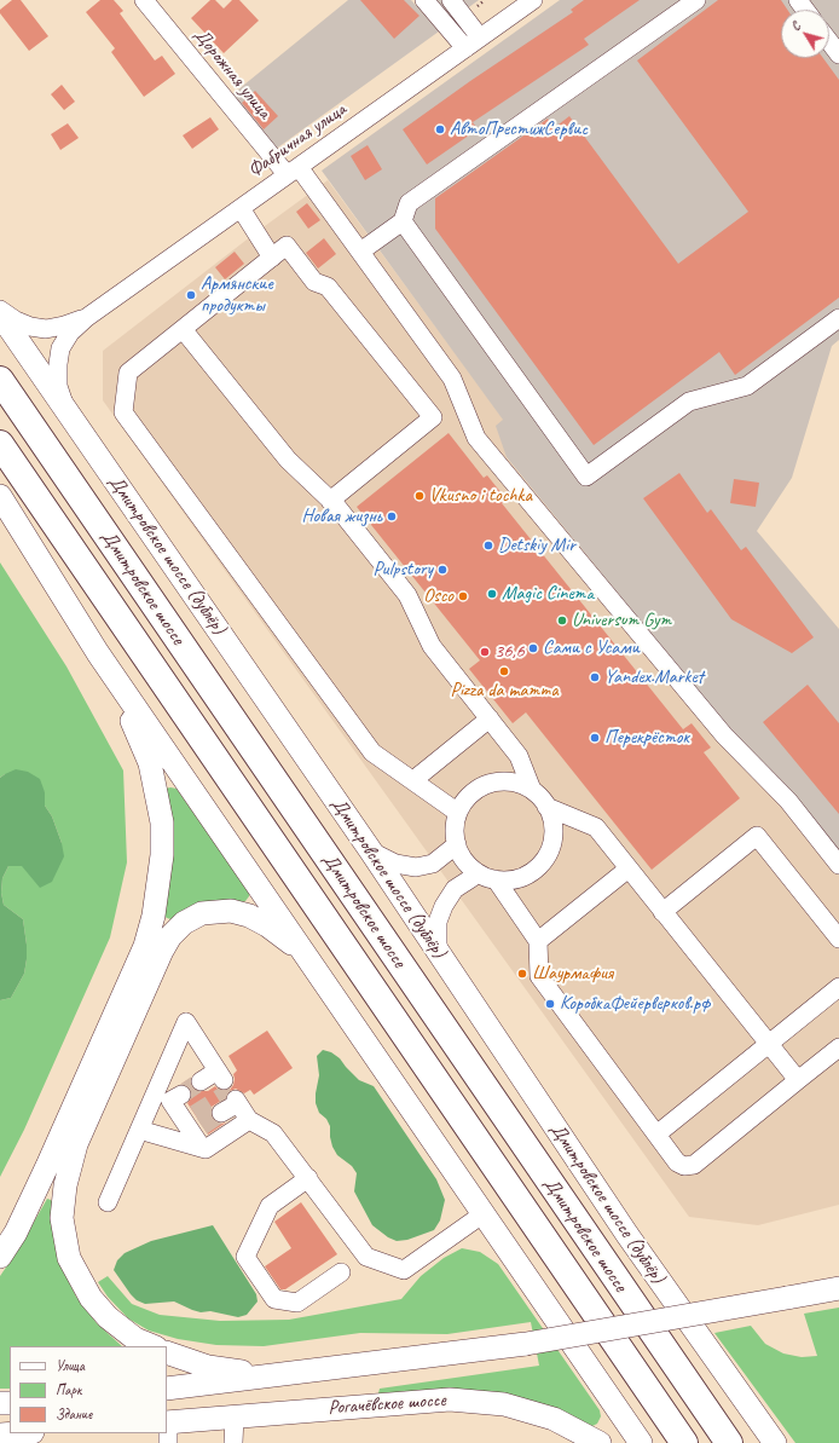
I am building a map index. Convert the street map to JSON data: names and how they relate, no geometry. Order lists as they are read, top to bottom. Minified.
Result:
{"streets":{"highway":["Дмитровское шоссе"],"main road":["Дмитровское шоссе (дублёр)","Рогачёвское шоссе"],"street":["Дорожная улица","Фабричная улица"]},"crossings":[["Дорожная улица","Фабричная улица"],["Фабричная улица","Дмитровское шоссе (дублёр)"]],"places":["АвтоПрестижСервис","Армянские продукты","Vkusno i tochka","Новая жизнь","Detskiy Mir","Pulpstory","Magic Cinema","Osco","Universum Gym","Сами с Усами","36,6","Pizza da mamma","Yandex.Market","Перекрёсток","Шаурмафия","КоробкаФейерверков.рф"],"legend":["Улица","Парк","Здание"],"north":"top left"}
